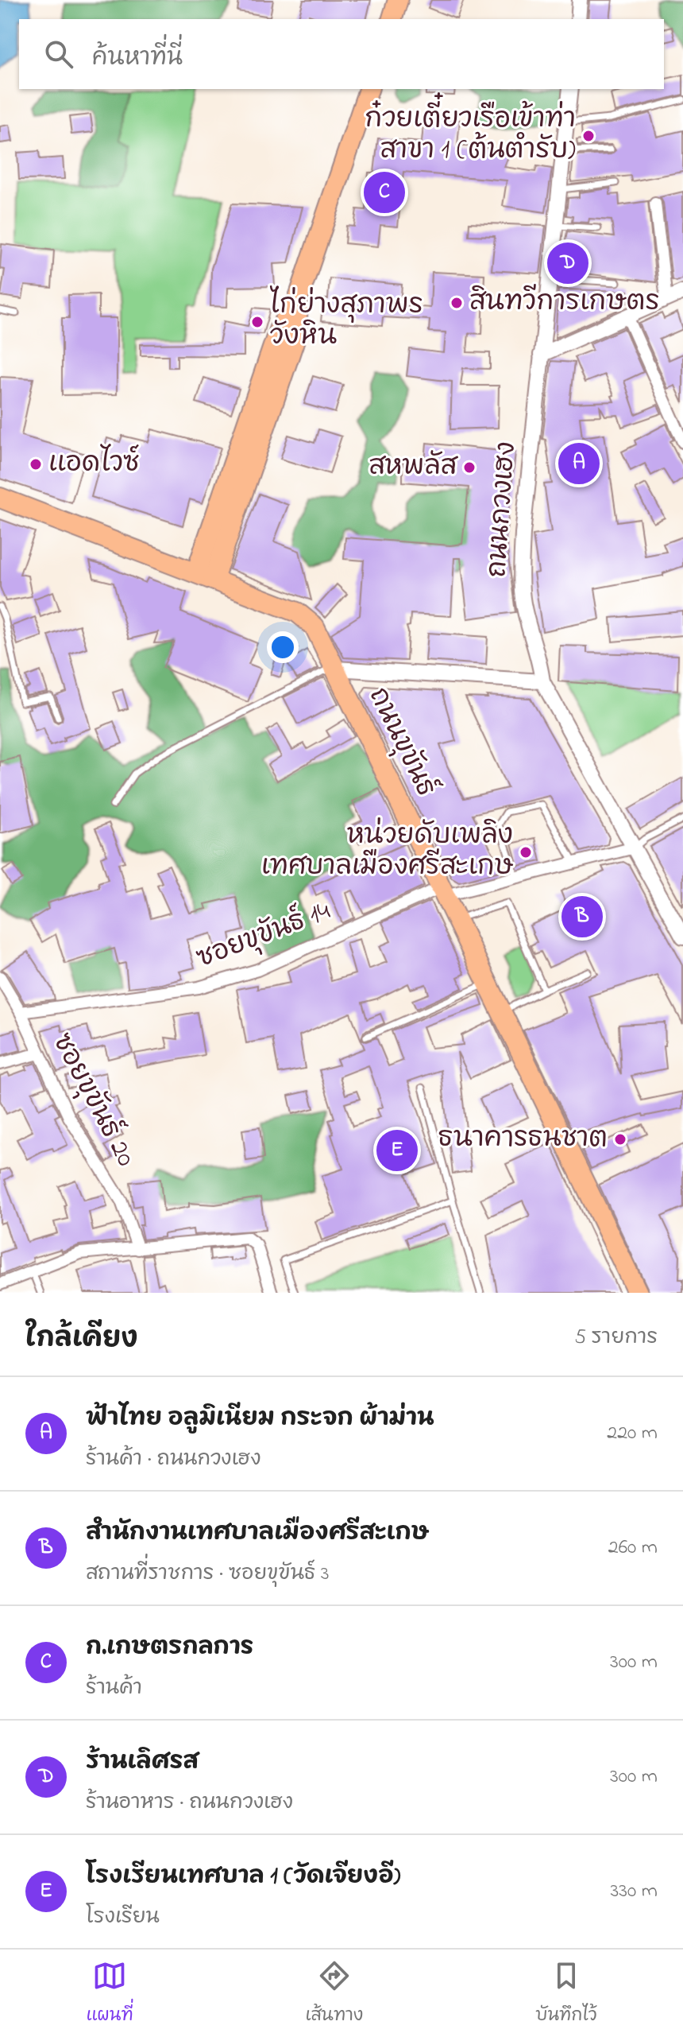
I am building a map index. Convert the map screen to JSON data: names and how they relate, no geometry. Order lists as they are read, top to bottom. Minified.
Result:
{"streets":{"main road":["ถนนขุขันธ์"],"street":["ถนนกวงเฮง","ซอยขุขันธ์ 14","ซอยขุขันธ์ 20"]},"crossings":[["ถนนกวงเฮง","ซอยขุขันธ์ 14"],["ถนนขุขันธ์","ซอยขุขันธ์ 14"],["ซอยขุขันธ์ 14","ซอยขุขันธ์ 20"]],"places":["ก๋วยเตี๋ยวเรือเข้าท่า สาขา 1 (ต้นตำรับ)","สินทวีการเกษตร","ไก่ย่างสุภาพร วังหิน","แอดไวซ์","สหพลัส","หน่วยดับเพลิง เทศบาลเมืองศรีสะเกษ","ธนาคารธนชาต"],"page":{"search":"ค้นหาที่นี่","pins":["C","D","A","B","E"],"heading":["ใกล้เคียง","5 รายการ"],"list":[{"mark":"A","name":"ฟ้าไทย อลูมิเนียม กระจก ผ้าม่าน","note":"ร้านค้า · ถนนกวงเฮง","value":"220 m"},{"mark":"B","name":"สำนักงานเทศบาลเมืองศรีสะเกษ","note":"สถานที่ราชการ · ซอยขุขันธ์ 3","value":"260 m"},{"mark":"C","name":"ก.เกษตรกลการ","note":"ร้านค้า","value":"300 m"},{"mark":"D","name":"ร้านเลิศรส","note":"ร้านอาหาร · ถนนกวงเฮง","value":"300 m"},{"mark":"E","name":"โรงเรียนเทศบาล 1 (วัดเจียงอี)","note":"โรงเรียน","value":"330 m"}],"nav":["แผนที่","เส้นทาง","บันทึกไว้"]}}
